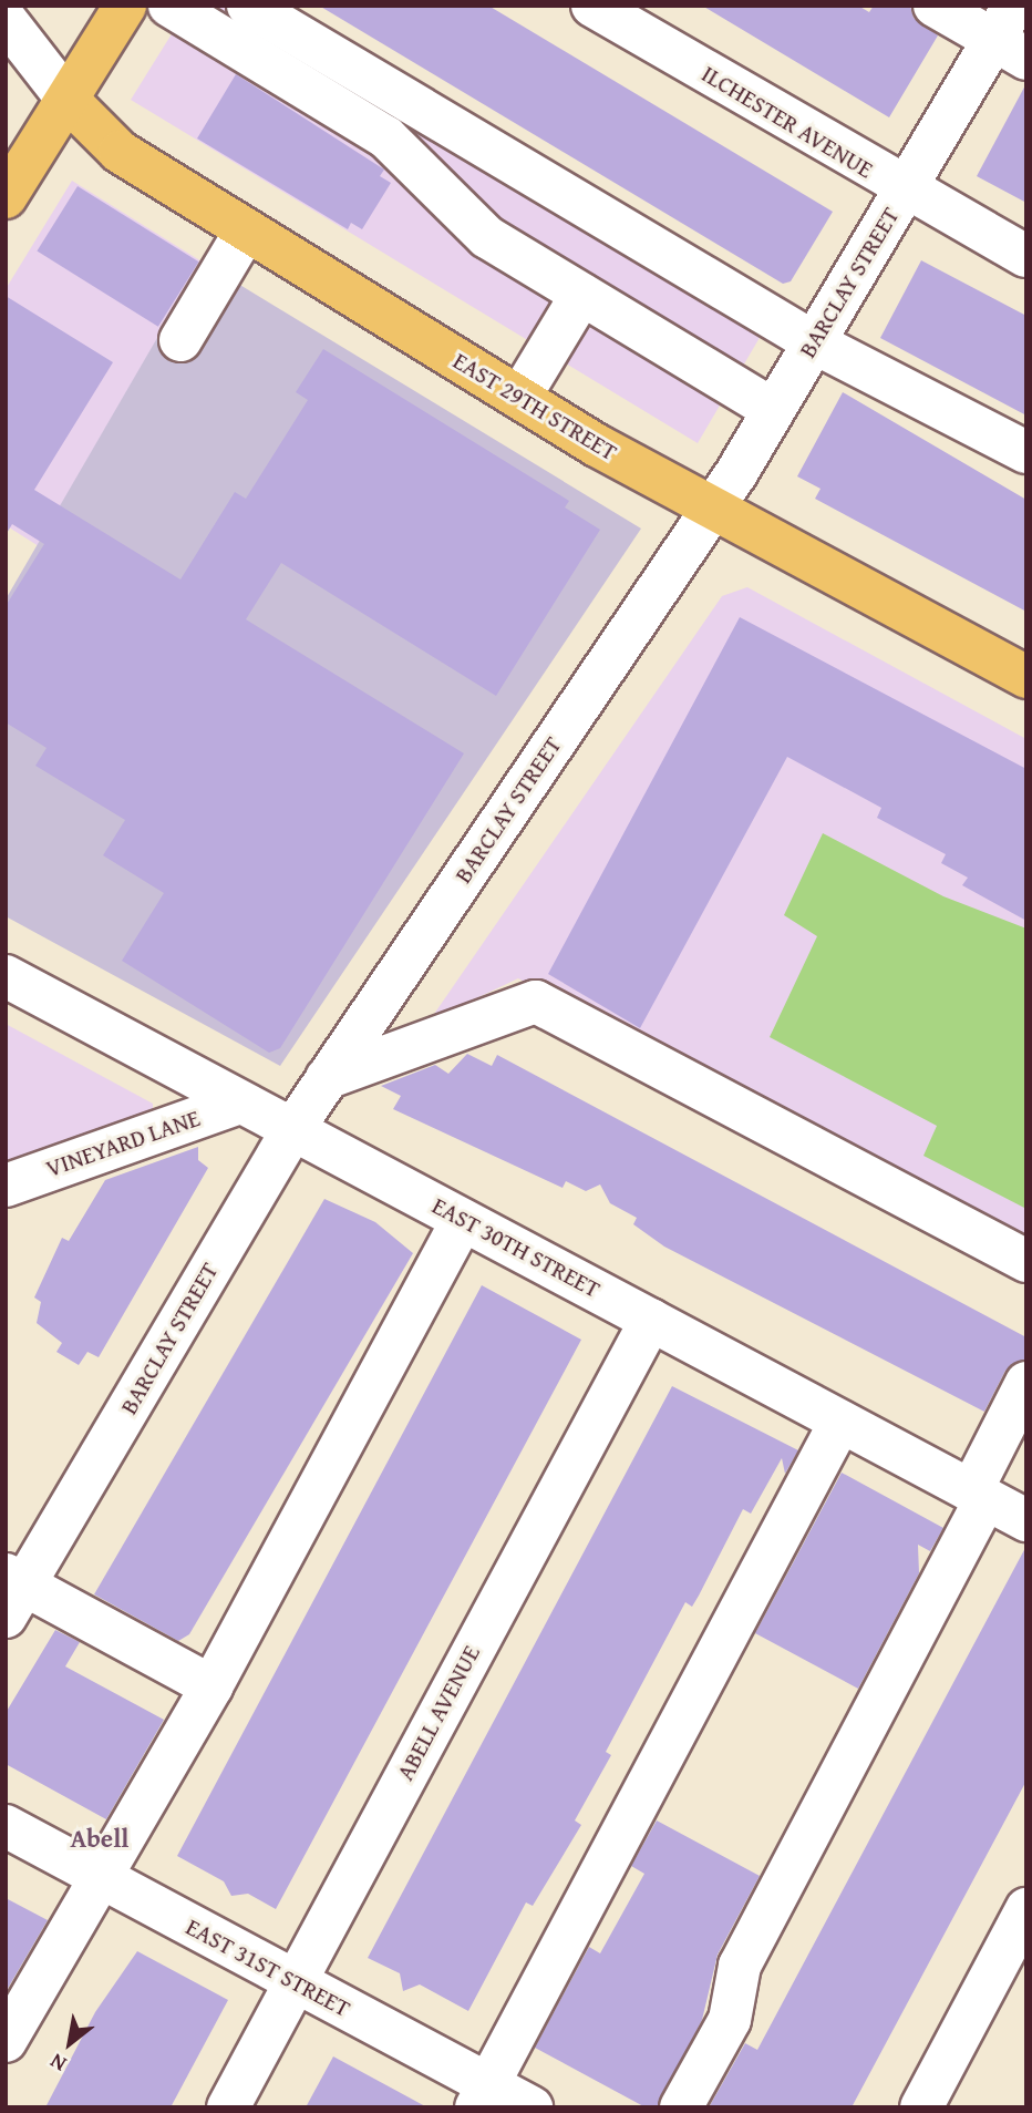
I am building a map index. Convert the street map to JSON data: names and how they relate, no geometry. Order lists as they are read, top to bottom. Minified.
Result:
{"streets":{"main road":["EAST 29TH STREET"],"street":["ILCHESTER AVENUE","BARCLAY STREET","VINEYARD LANE","EAST 30TH STREET","ABELL AVENUE","EAST 31ST STREET"]},"crossings":[["ILCHESTER AVENUE","BARCLAY STREET"],["BARCLAY STREET","EAST 29TH STREET"],["BARCLAY STREET","EAST 30TH STREET"],["VINEYARD LANE","EAST 30TH STREET"],["EAST 30TH STREET","ABELL AVENUE"],["ABELL AVENUE","EAST 31ST STREET"]],"districts":["Abell"],"north":"bottom left"}
